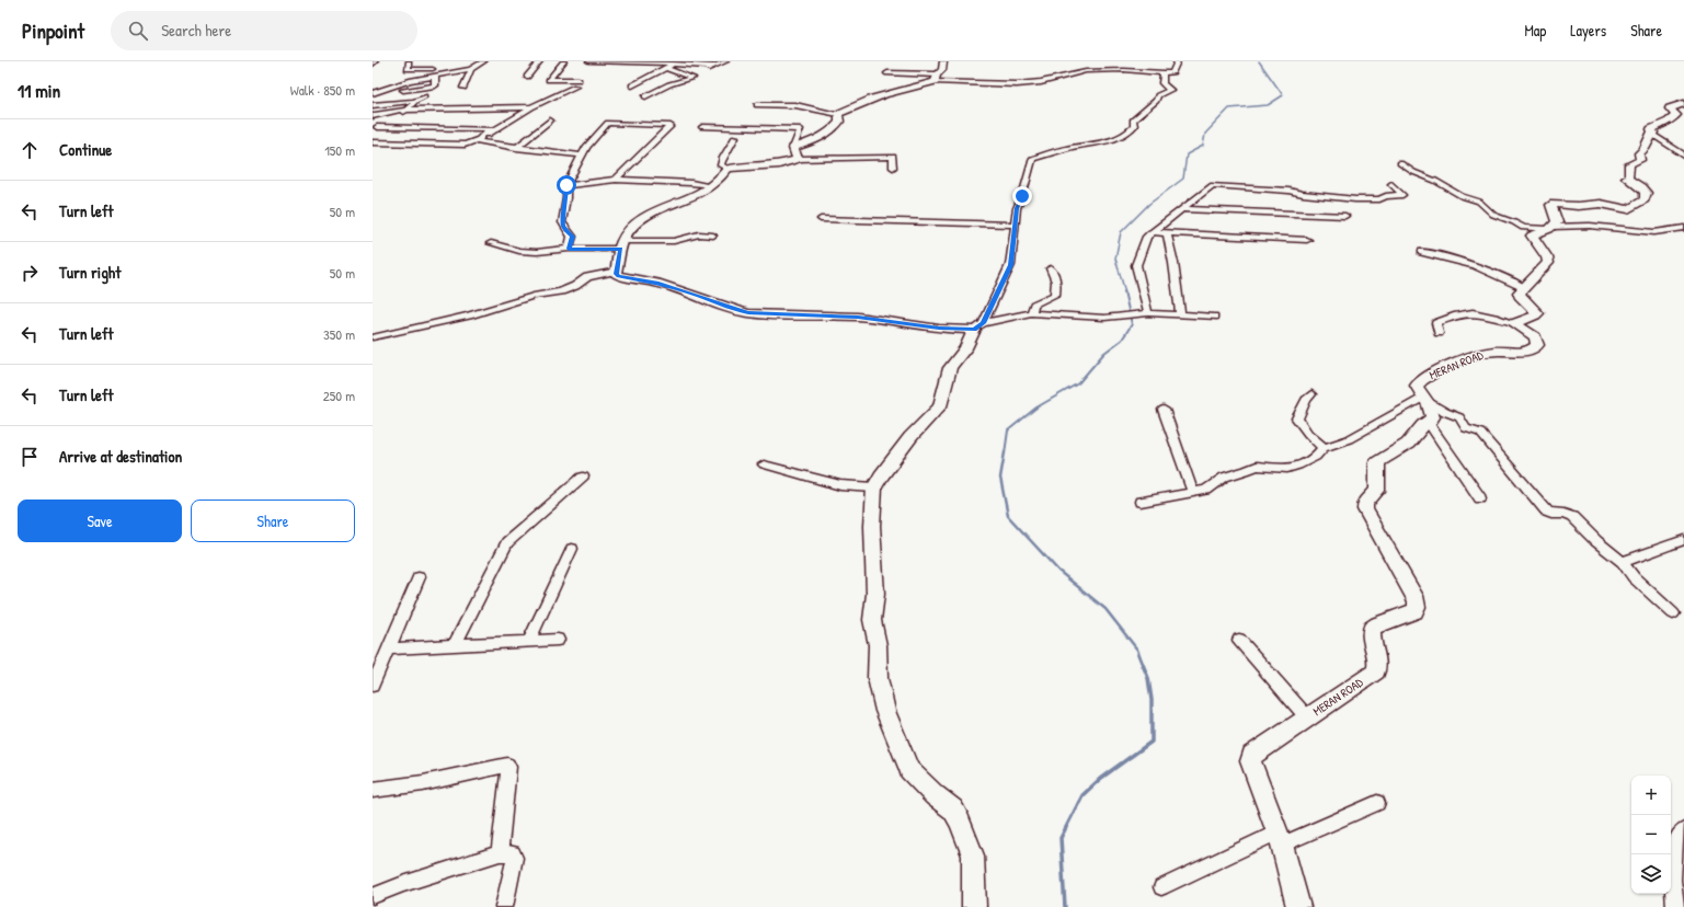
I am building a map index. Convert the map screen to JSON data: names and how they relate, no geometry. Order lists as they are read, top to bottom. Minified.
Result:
{"streets":{"street":["MERAN ROAD"]},"page":{"header":"Pinpoint","search":"Search here","nav":["Map","Layers","Share"],"heading":["11 min","Walk · 850 m"],"list":[["Continue","150 m"],["Turn left","50 m"],["Turn right","50 m"],["Turn left","350 m"],["Turn left","250 m"],"Arrive at destination"],"buttons":["Save","Share"],"map_buttons":["+","−"]}}
